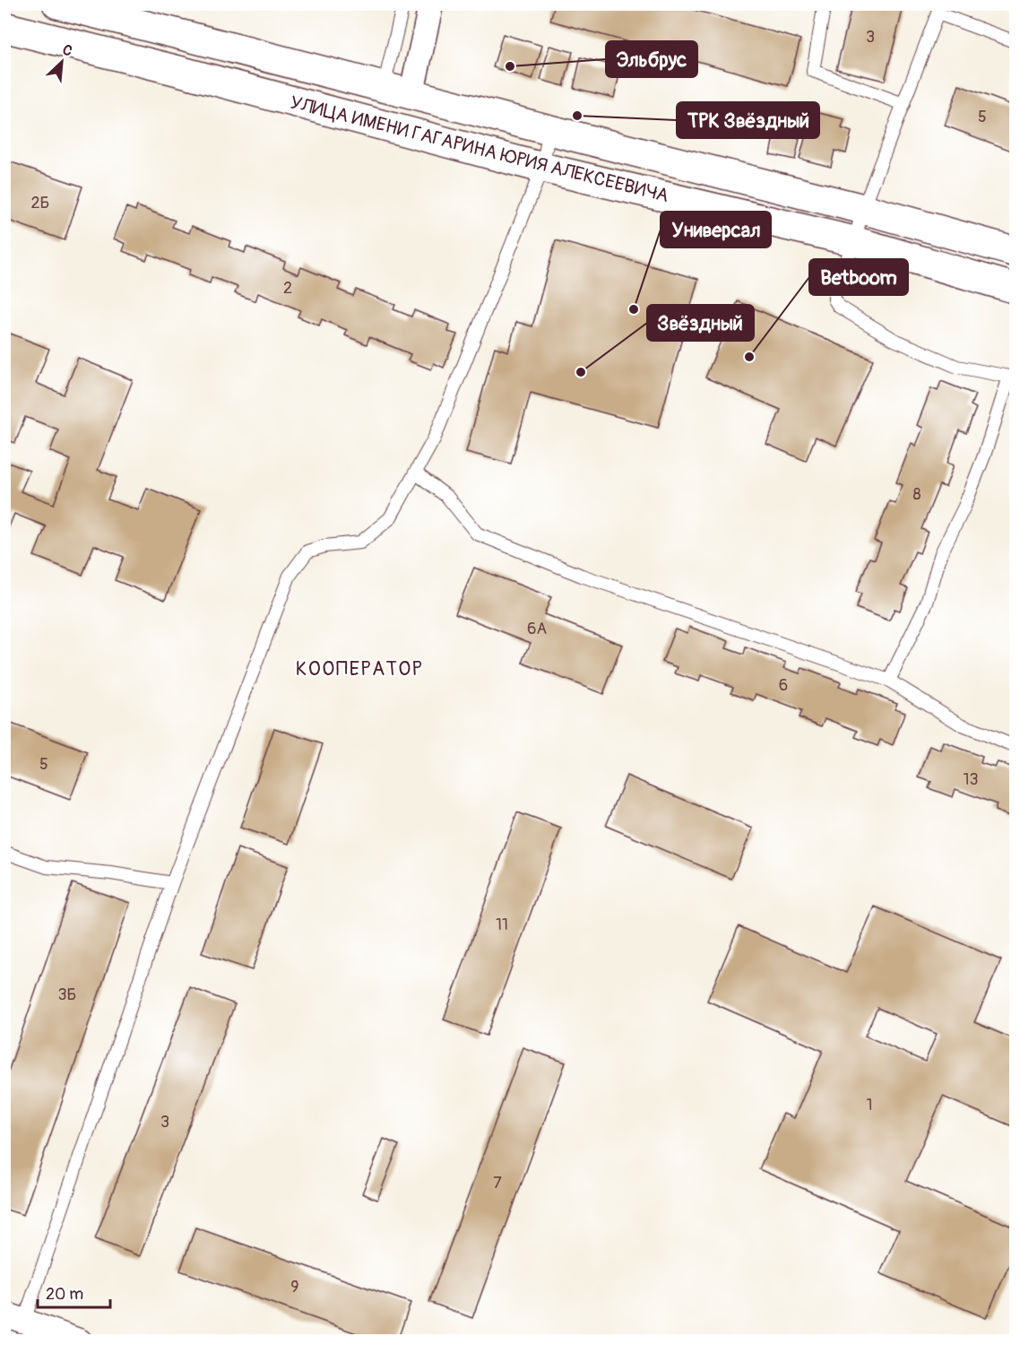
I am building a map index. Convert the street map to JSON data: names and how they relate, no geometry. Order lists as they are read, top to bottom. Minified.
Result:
{"streets":{"street":["УЛИЦА ИМЕНИ ГАГАРИНА ЮРИЯ АЛЕКСЕЕВИЧА"]},"districts":["КООПЕРАТОР"],"places":["Эльбрус","ТРК Звёздный","Универсал","Betboom","Звёздный"],"house_numbers":["3","5","2Б","2","8","6А","6","5","13","11","3Б","1","3","7","9"],"scale_bar":"20 m","north":"top right"}
